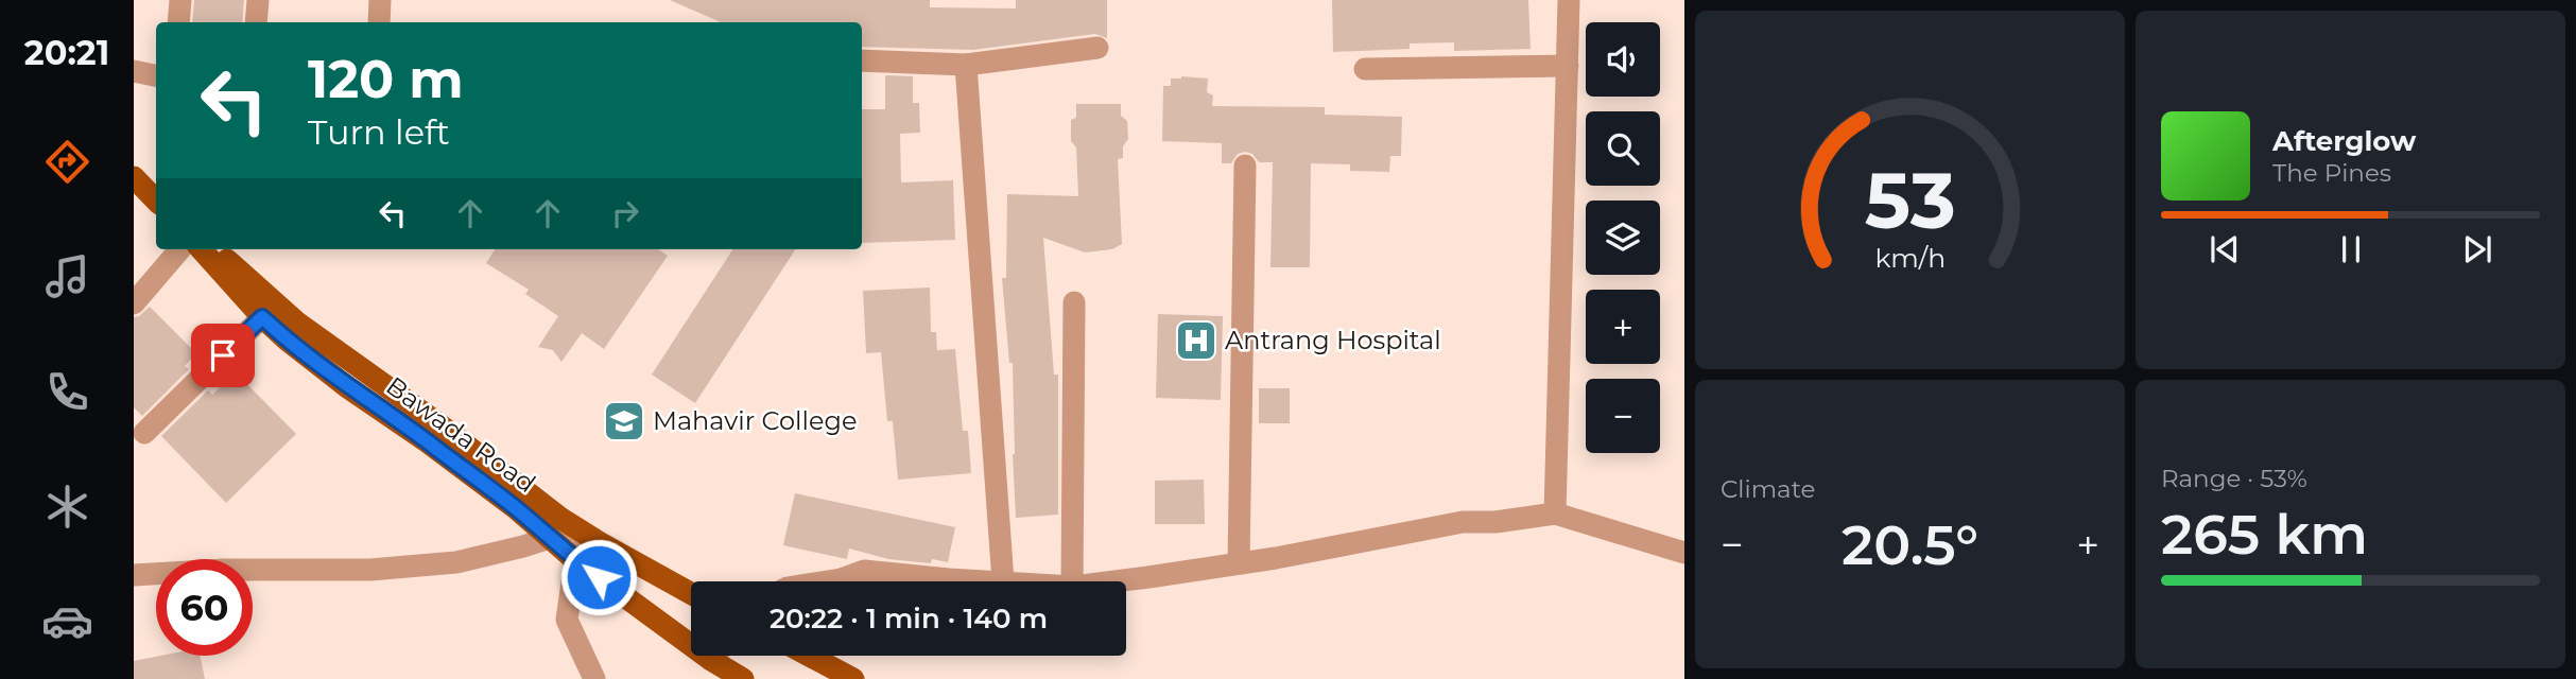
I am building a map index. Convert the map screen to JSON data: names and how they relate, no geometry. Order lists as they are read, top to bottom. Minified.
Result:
{"streets":{"main road":["Bawada Road"]},"places":{"hospital":["Antrang Hospital"],"school or university":["Mahavir College"]},"page":{"tabs":"20:21","map_buttons":["+","−"],"turn":["120 m","Turn left"],"song":["Afterglow","The Pines"],"tile":["Climate",["Range · 53%","265 km"]],"heat":["−","20.5°","+"],"limit":"60","trip":"20:22 · 1 min · 140 m","gauge":["53","km/h"]}}
